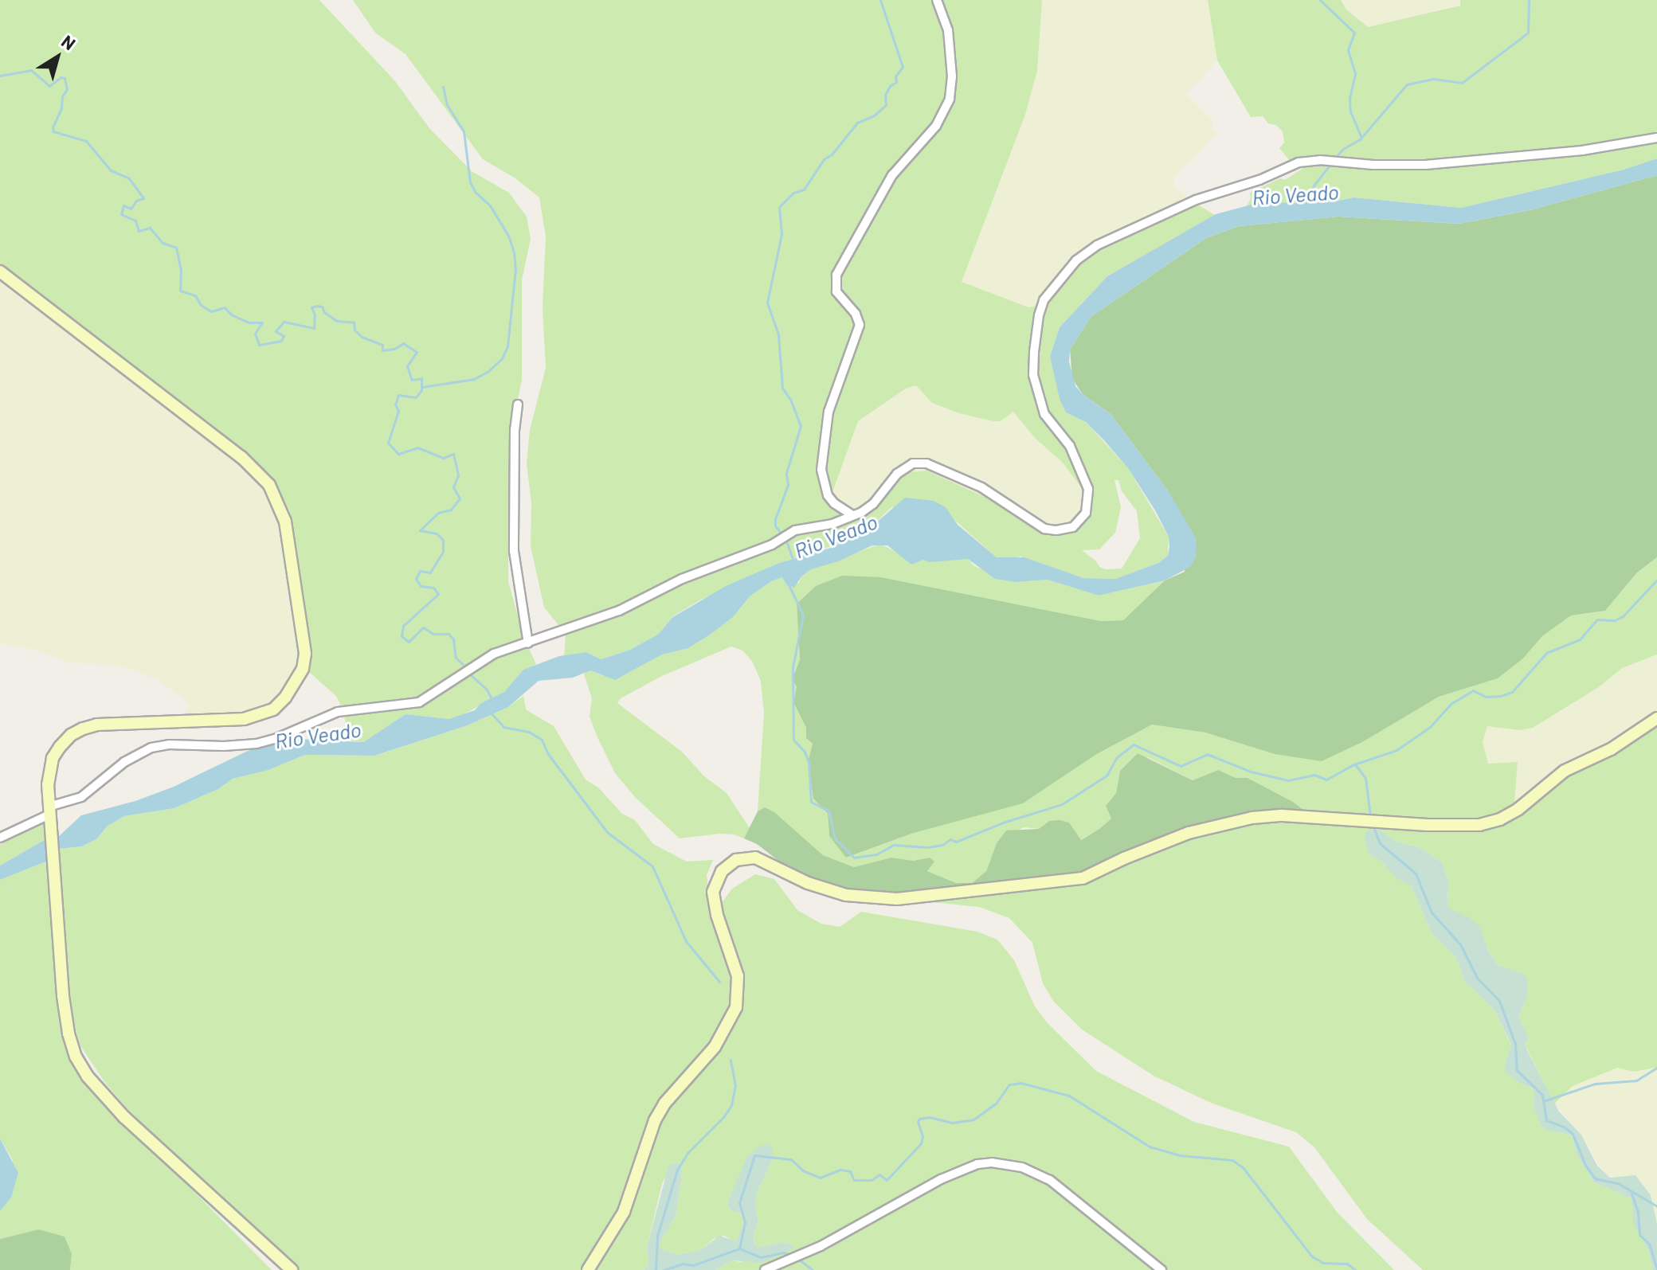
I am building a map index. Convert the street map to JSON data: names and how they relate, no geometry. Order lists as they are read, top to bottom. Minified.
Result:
{"water":["Rio Veado"],"north":"top right"}
